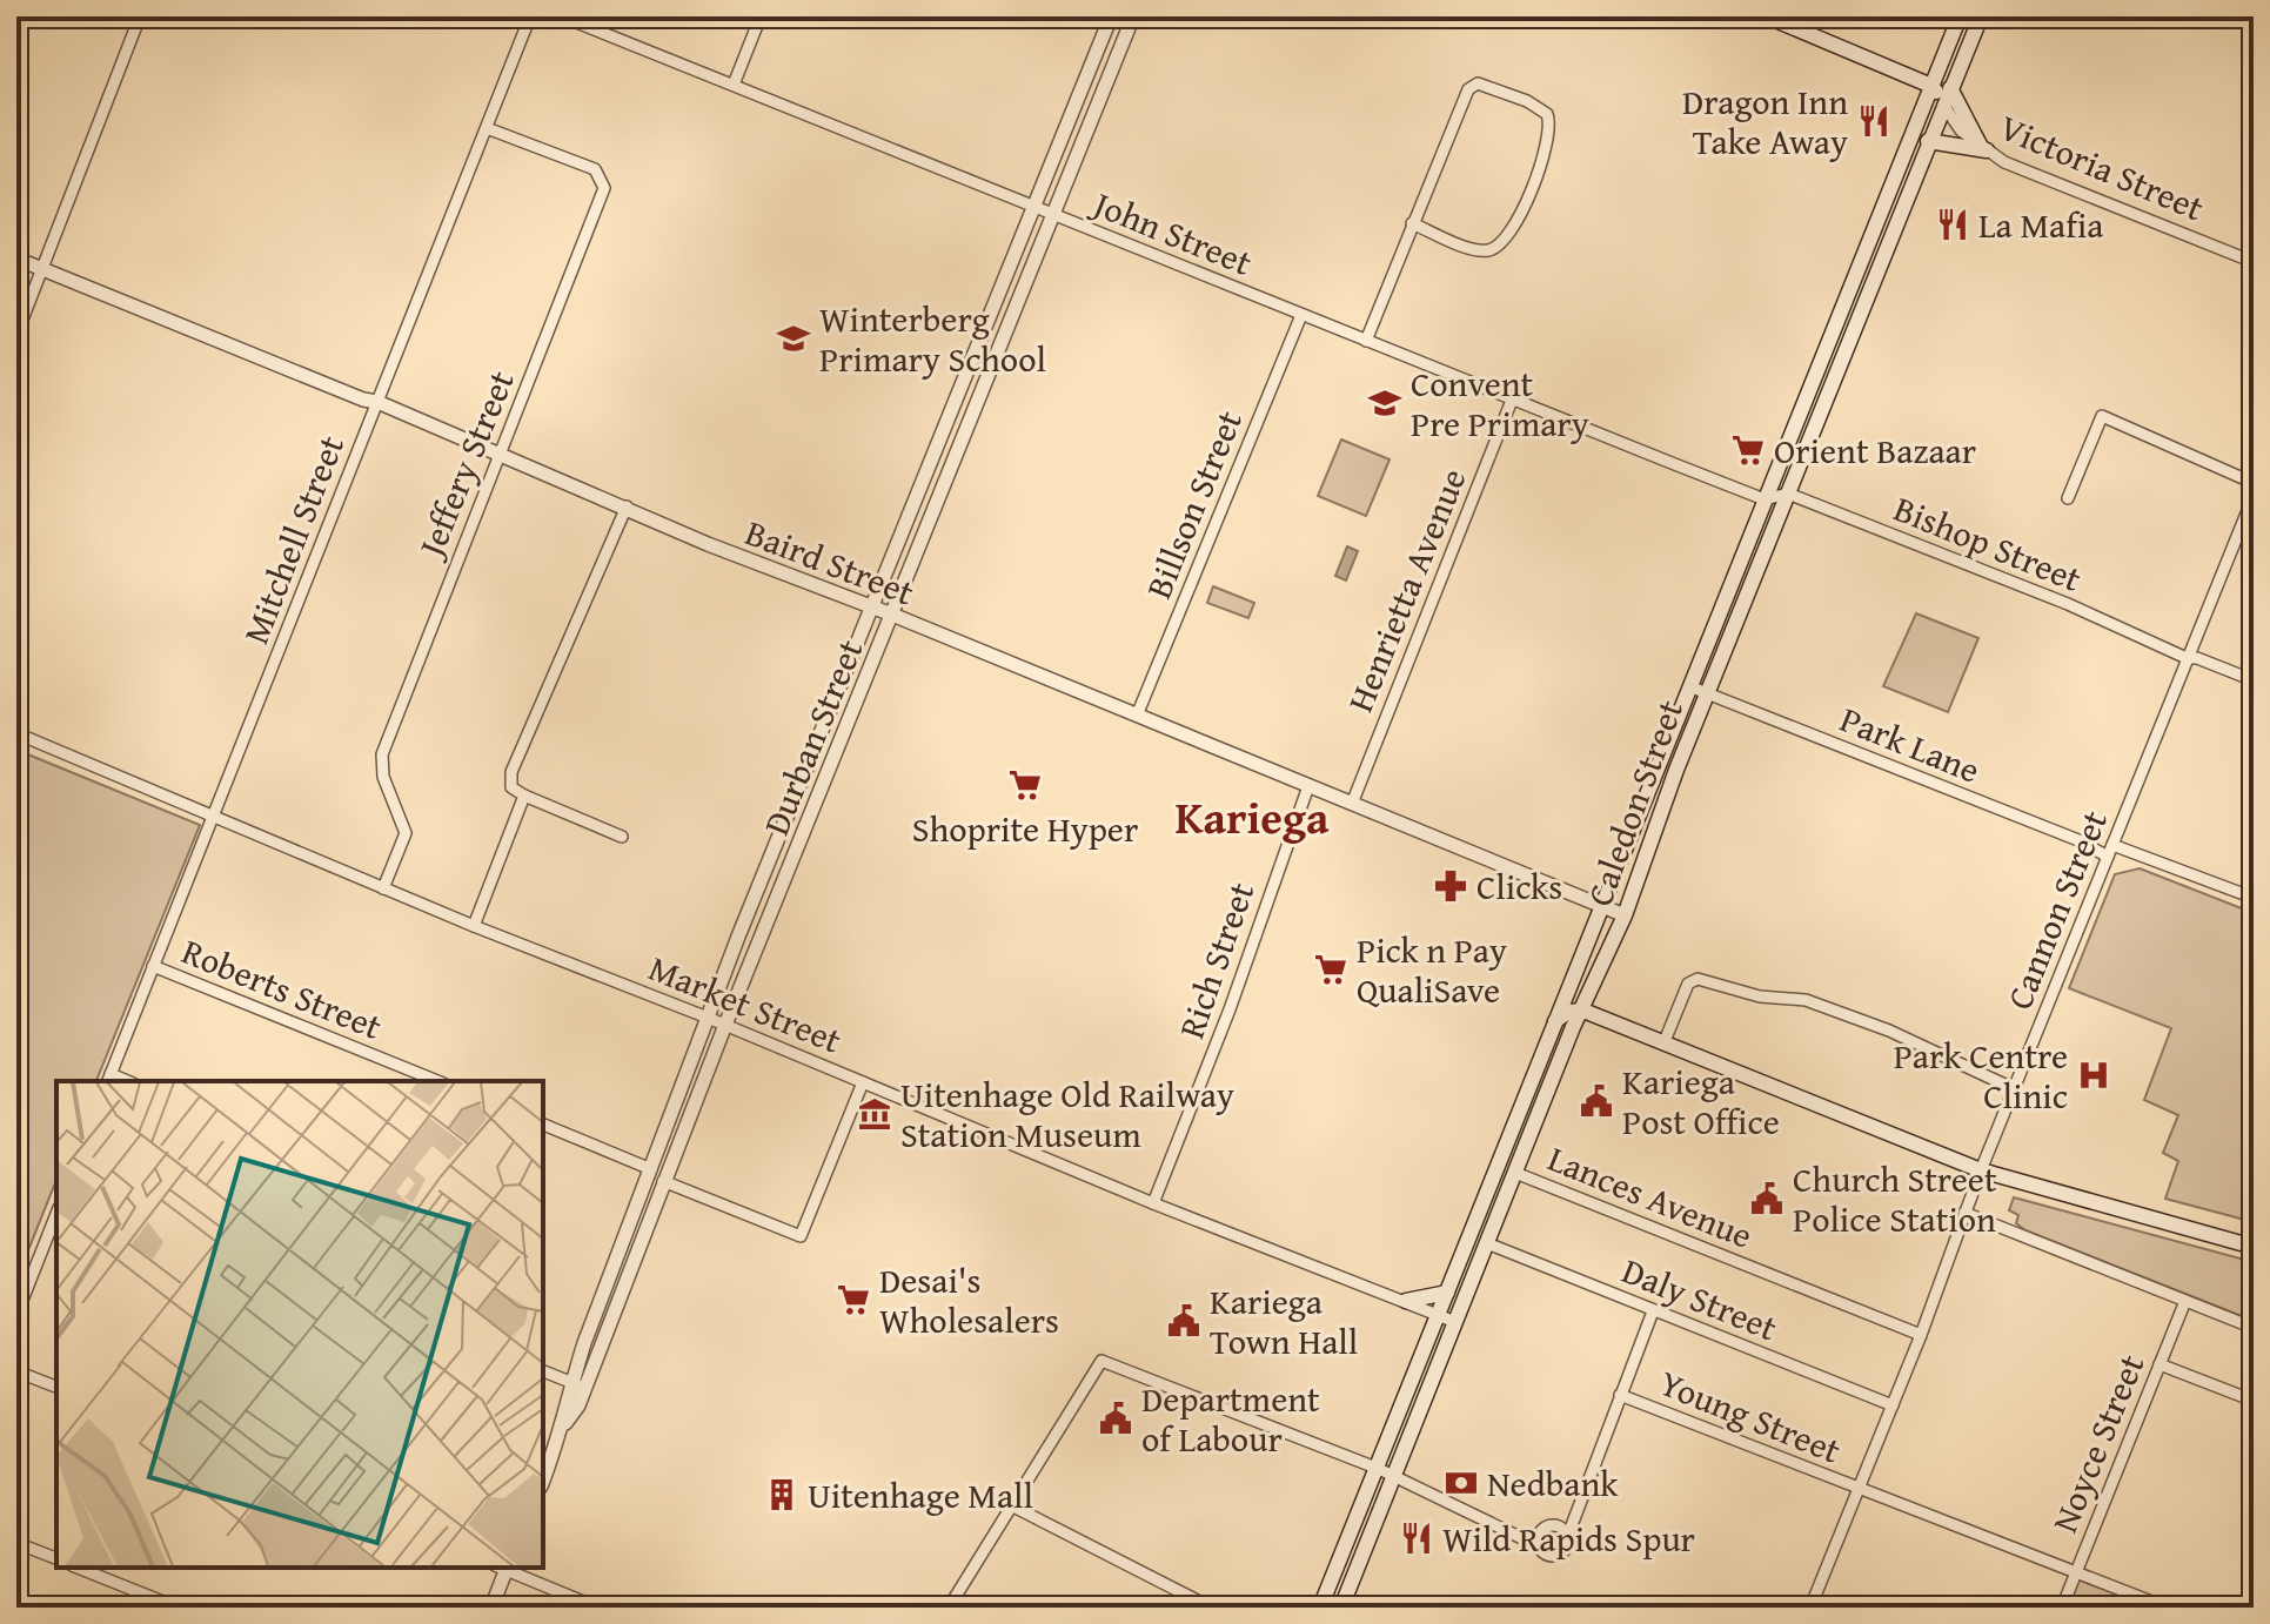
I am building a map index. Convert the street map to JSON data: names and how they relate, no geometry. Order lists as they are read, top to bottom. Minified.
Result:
{"streets":{"main road":["Caledon Street"],"street":["Victoria Street","John Street","Jeffery Street","Billson Street","Mitchell Street","Bishop Street","Baird Street","Henrietta Avenue","Durban Street","Park Lane","Cannon Street","Rich Street","Roberts Street","Market Street","Lances Avenue","Daly Street","Young Street","Noyce Street"]},"crossings":[["Victoria Street","Caledon Street"],["John Street","Billson Street"],["John Street","Henrietta Avenue"],["John Street","Durban Street"],["John Street","Caledon Street"],["Jeffery Street","Mitchell Street"],["Jeffery Street","Baird Street"],["Jeffery Street","Market Street"],["Billson Street","Baird Street"],["Mitchell Street","Baird Street"],["Mitchell Street","Roberts Street"],["Mitchell Street","Market Street"],["Bishop Street","Caledon Street"],["Bishop Street","Cannon Street"],["Baird Street","Henrietta Avenue"],["Baird Street","Durban Street"],["Baird Street","Caledon Street"],["Baird Street","Rich Street"],["Durban Street","Market Street"],["Park Lane","Caledon Street"],["Park Lane","Cannon Street"],["Caledon Street","Market Street"],["Caledon Street","Lances Avenue"],["Caledon Street","Daly Street"],["Cannon Street","Lances Avenue"],["Cannon Street","Daly Street"],["Cannon Street","Young Street"],["Rich Street","Market Street"],["Young Street","Noyce Street"]],"districts":["Kariega"],"places":{"restaurant":["Dragon Inn Take Away","La Mafia","Wild Rapids Spur"],"school or university":["Winterberg Primary School","Convent Pre Primary"],"supermarket":["Orient Bazaar","Shoprite Hyper","Pick n Pay QualiSave","Desai's Wholesalers"],"pharmacy":["Clicks"],"hospital":["Park Centre Clinic"],"public building":["Kariega Post Office","Church Street Police Station","Kariega Town Hall","Department of Labour"],"museum":["Uitenhage Old Railway Station Museum"],"bank":["Nedbank"],"building":["Uitenhage Mall"]}}
